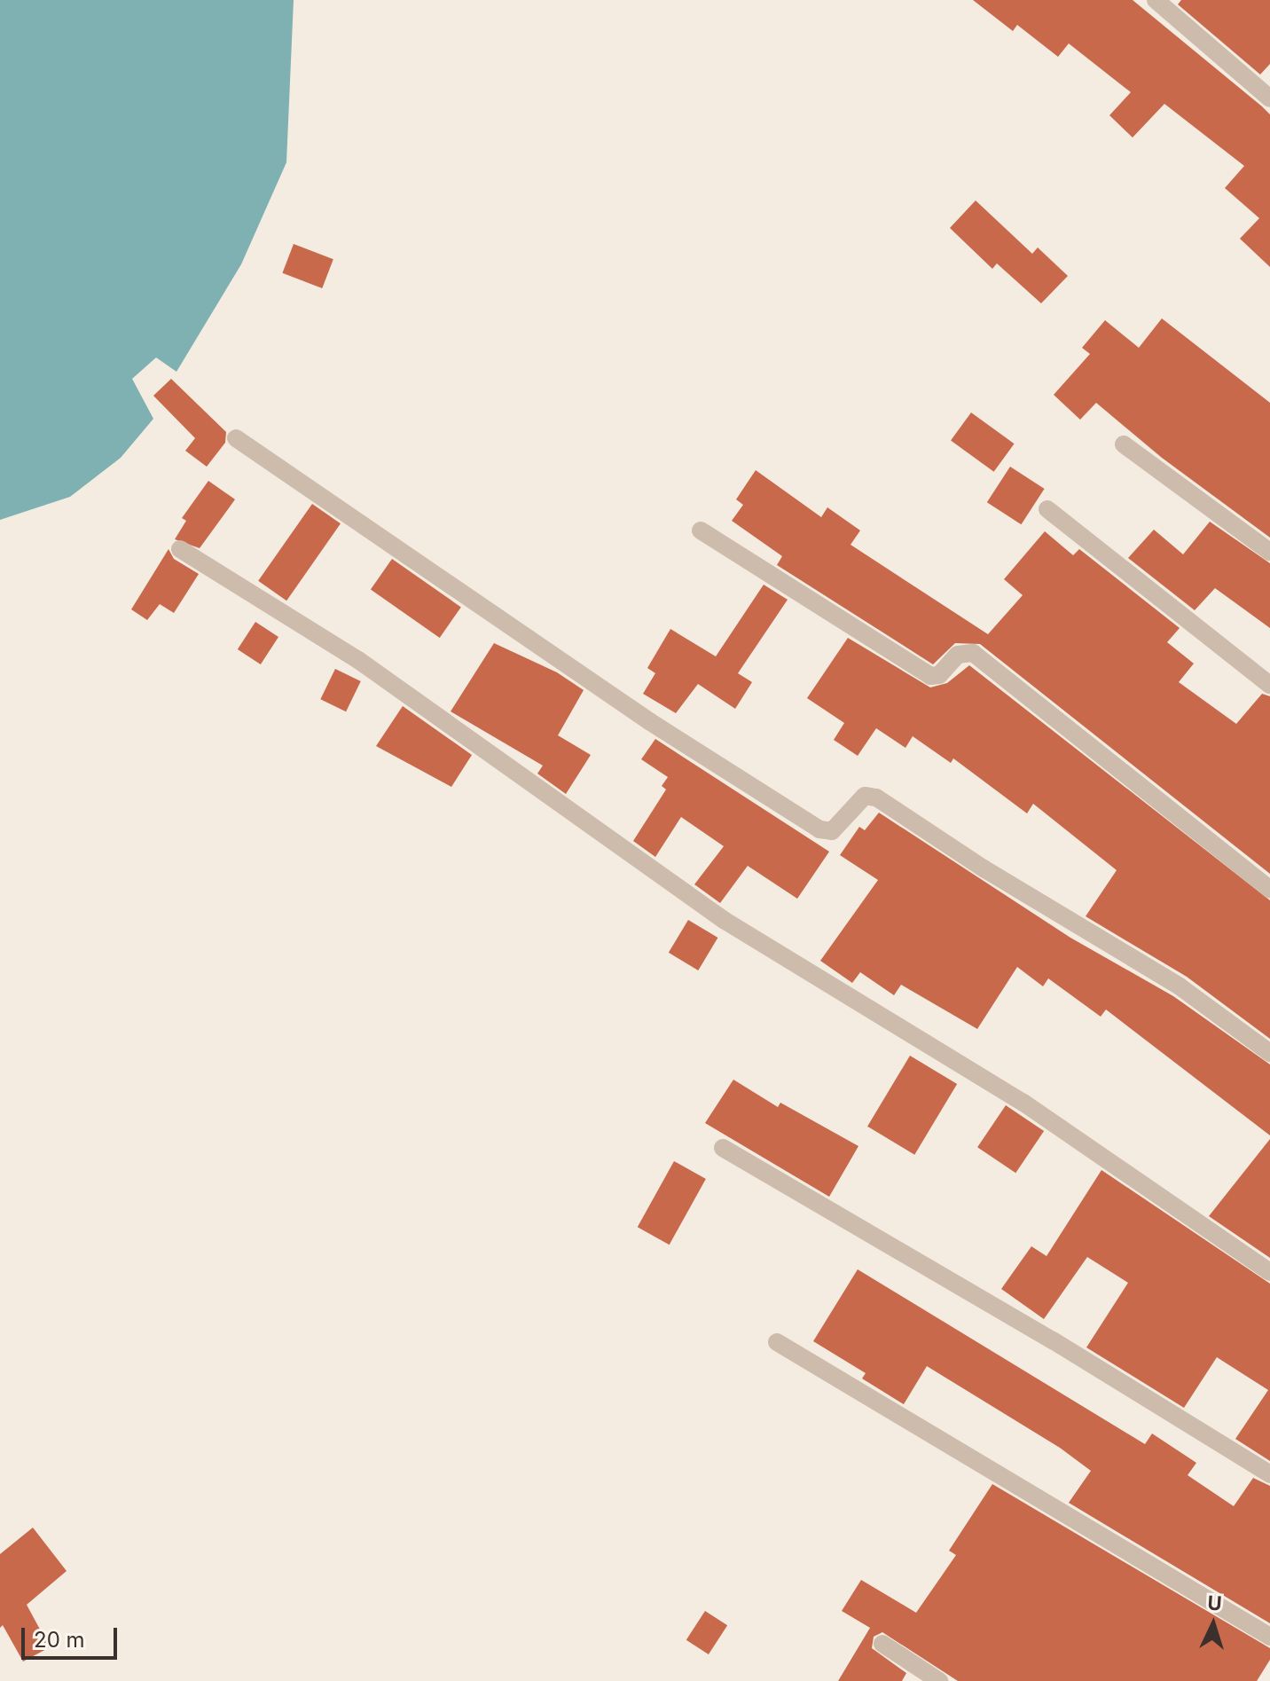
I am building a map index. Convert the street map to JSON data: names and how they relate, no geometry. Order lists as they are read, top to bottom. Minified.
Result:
{"scale_bar":"20 m","north":"top"}
